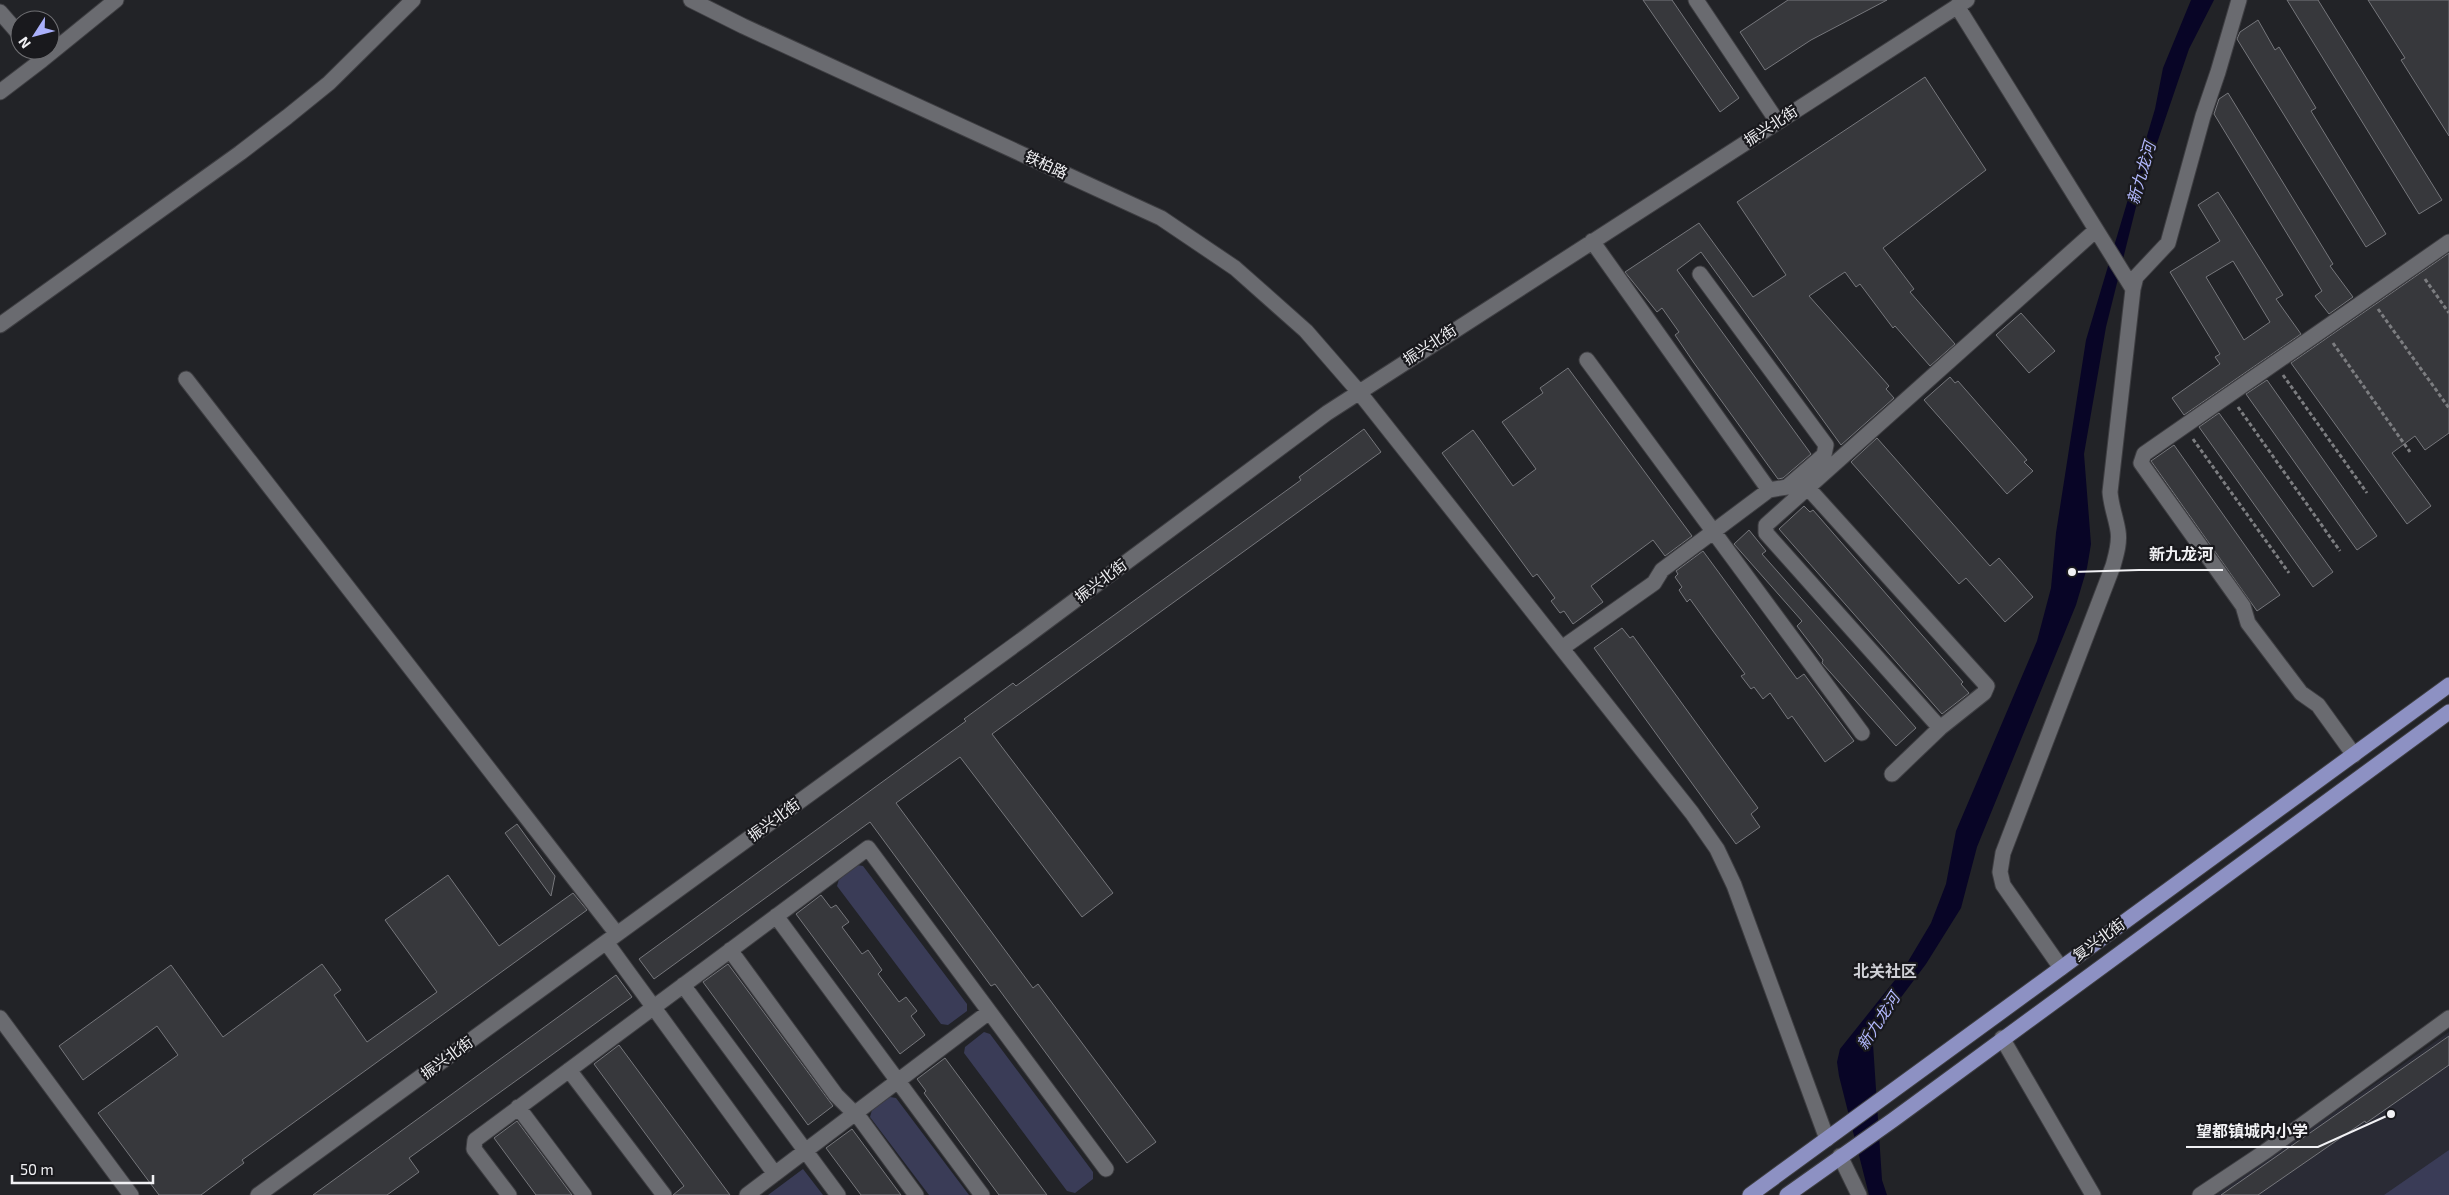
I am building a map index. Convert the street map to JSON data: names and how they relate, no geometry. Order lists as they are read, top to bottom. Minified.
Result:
{"streets":{"main road":["复兴北街"],"street":["振兴北街","铁柏路"]},"crossings":[["振兴北街","铁柏路"],["铁柏路","复兴北街"]],"districts":["北关社区"],"water":["新九龙河"],"places":["新九龙河","望都镇城内小学"],"scale_bar":"50 m","north":"bottom left"}
